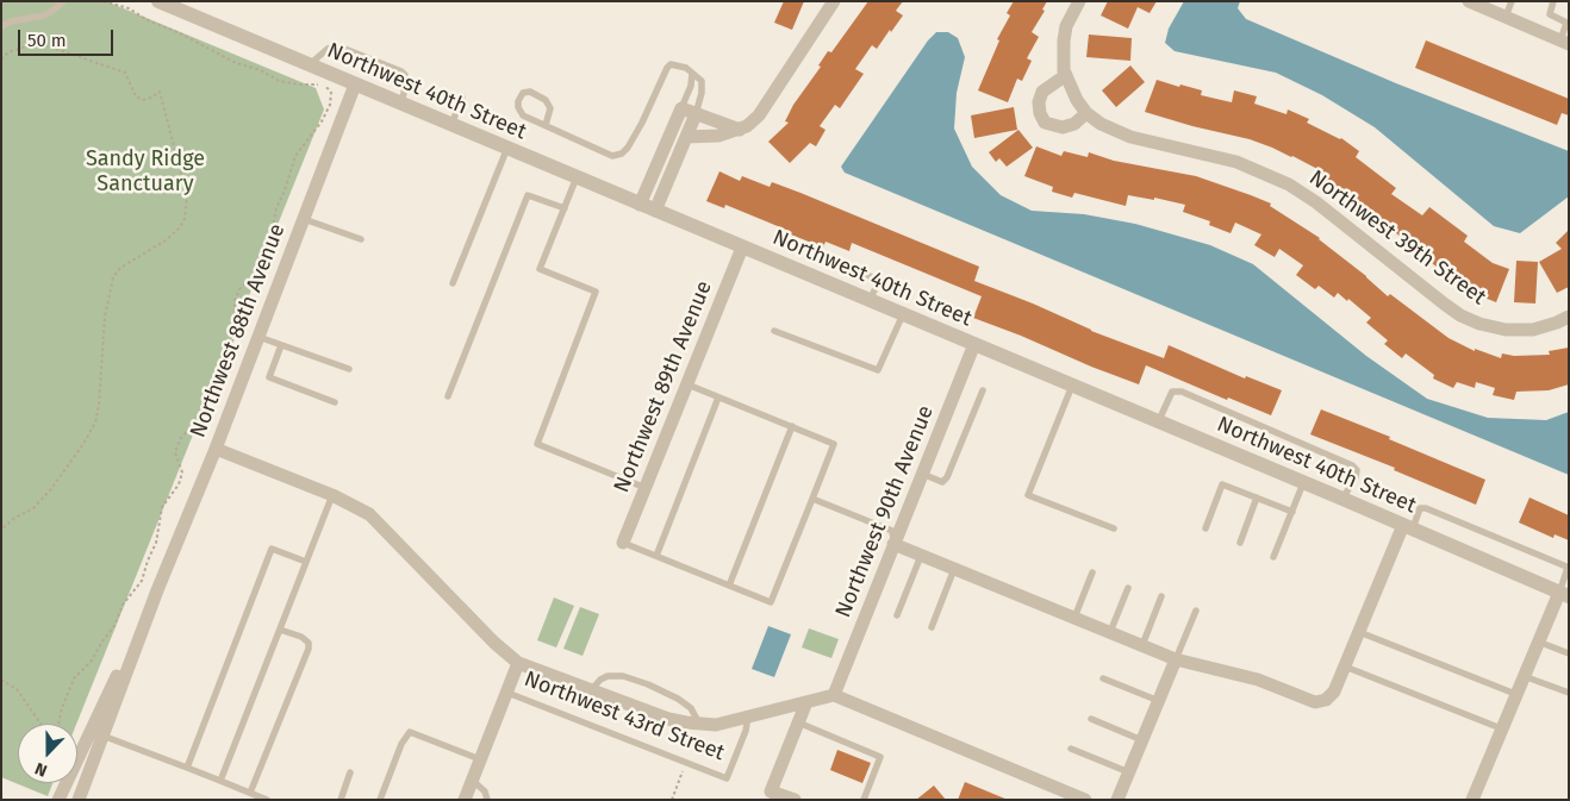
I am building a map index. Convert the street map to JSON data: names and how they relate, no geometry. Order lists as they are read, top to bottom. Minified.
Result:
{"streets":{"street":["Northwest 40th Street","Northwest 39th Street","Northwest 88th Avenue","Northwest 89th Avenue","Northwest 90th Avenue"],"lane":["Northwest 43rd Street"]},"crossings":[["Northwest 40th Street","Northwest 88th Avenue"],["Northwest 40th Street","Northwest 89th Avenue"],["Northwest 40th Street","Northwest 90th Avenue"]],"parks":["Sandy Ridge Sanctuary"],"scale_bar":"50 m","north":"bottom"}
